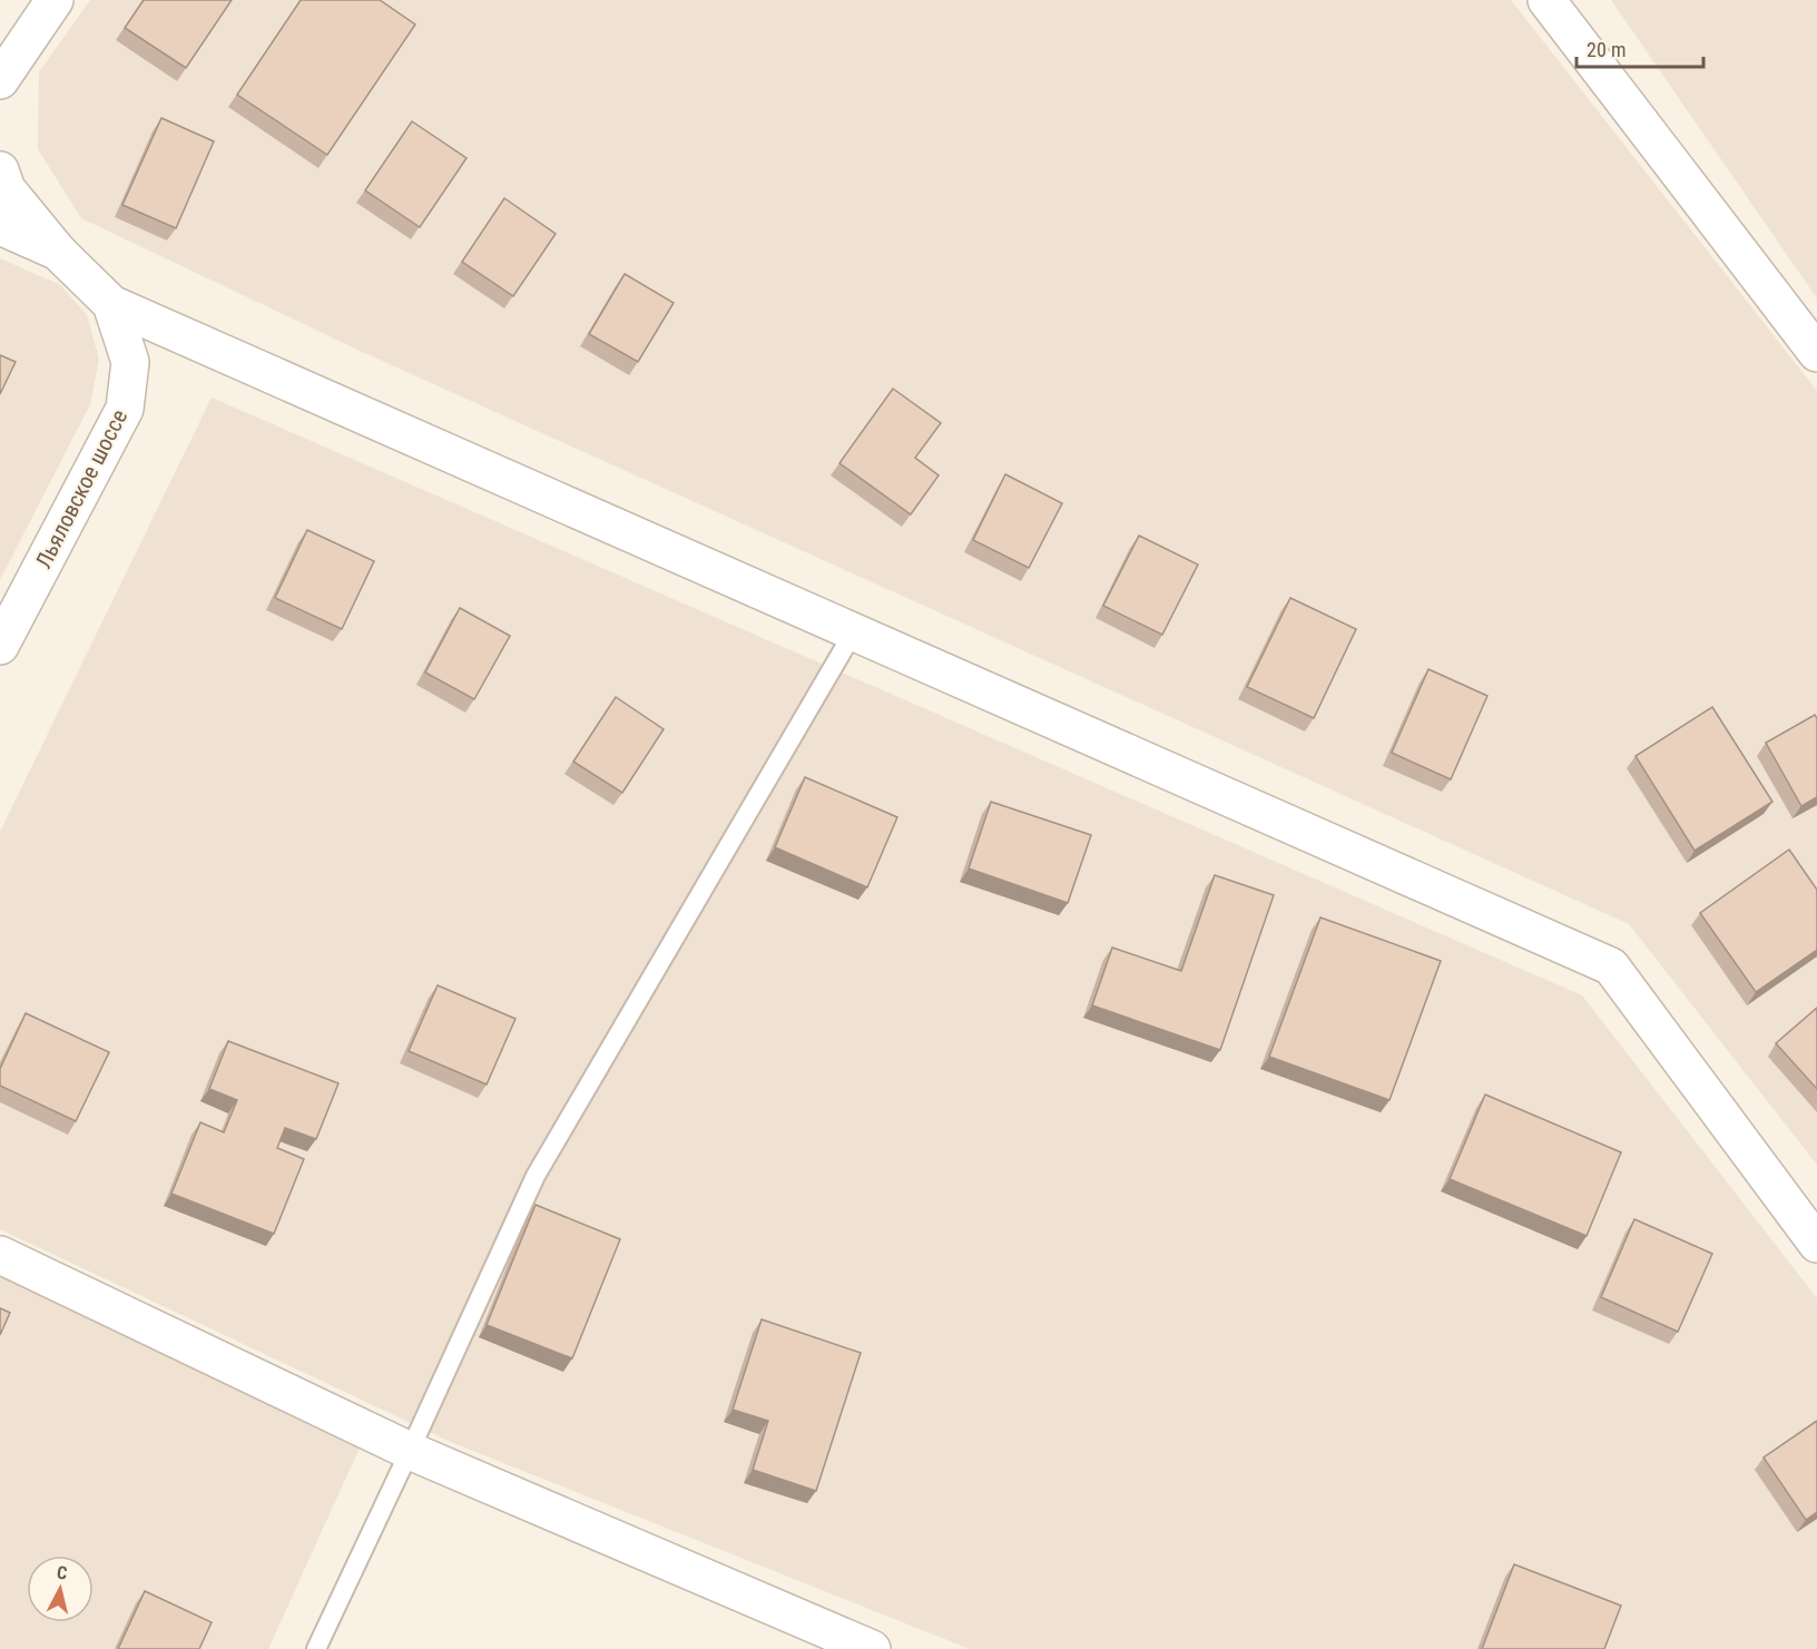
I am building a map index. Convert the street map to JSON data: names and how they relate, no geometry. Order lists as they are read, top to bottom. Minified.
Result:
{"streets":{"street":["Льяловское шоссе"]},"scale_bar":"20 m","north":"top"}
